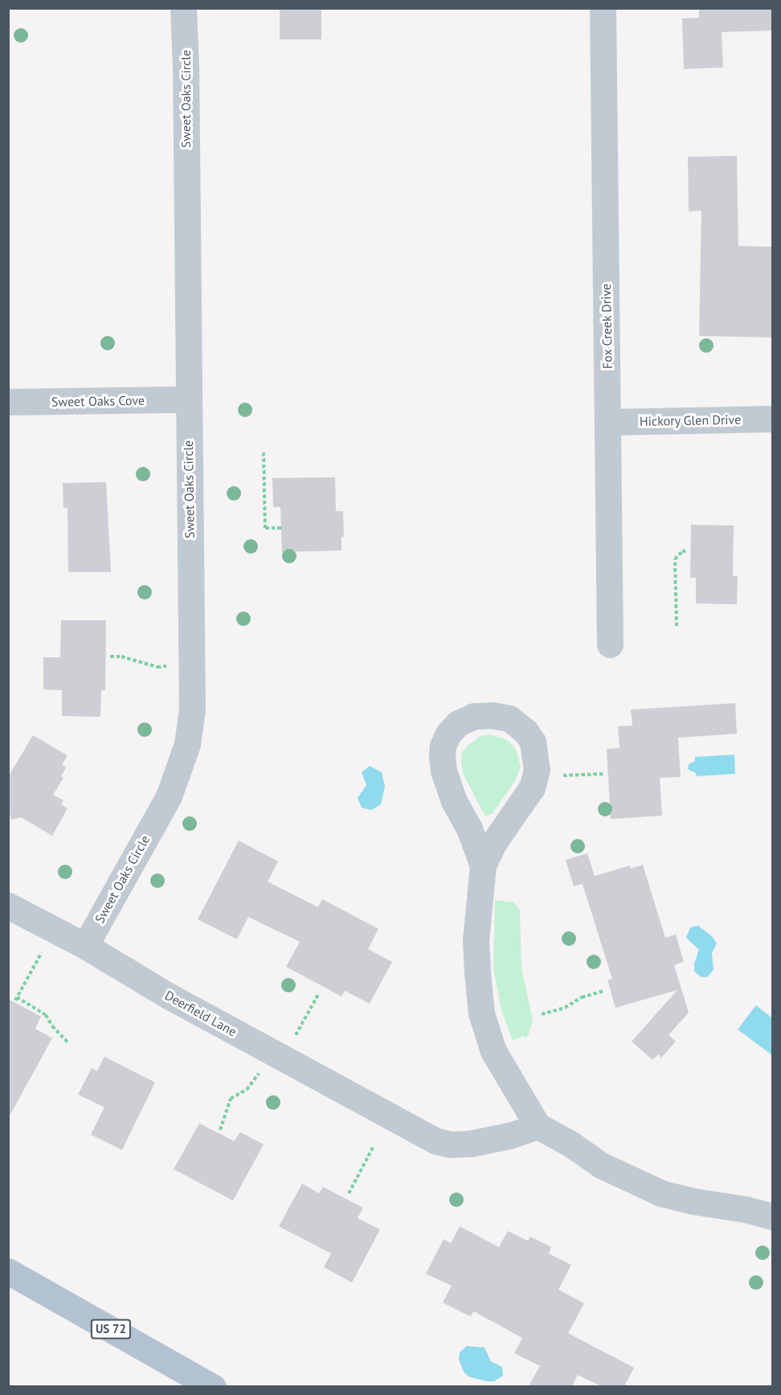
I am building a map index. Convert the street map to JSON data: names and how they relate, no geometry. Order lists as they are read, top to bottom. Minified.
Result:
{"streets":{"main road":["US 72"],"street":["Sweet Oaks Circle","Fox Creek Drive","Sweet Oaks Cove","Hickory Glen Drive","Deerfield Lane"]},"crossings":[["Sweet Oaks Circle","Sweet Oaks Cove"],["Sweet Oaks Circle","Deerfield Lane"],["Fox Creek Drive","Hickory Glen Drive"]]}
